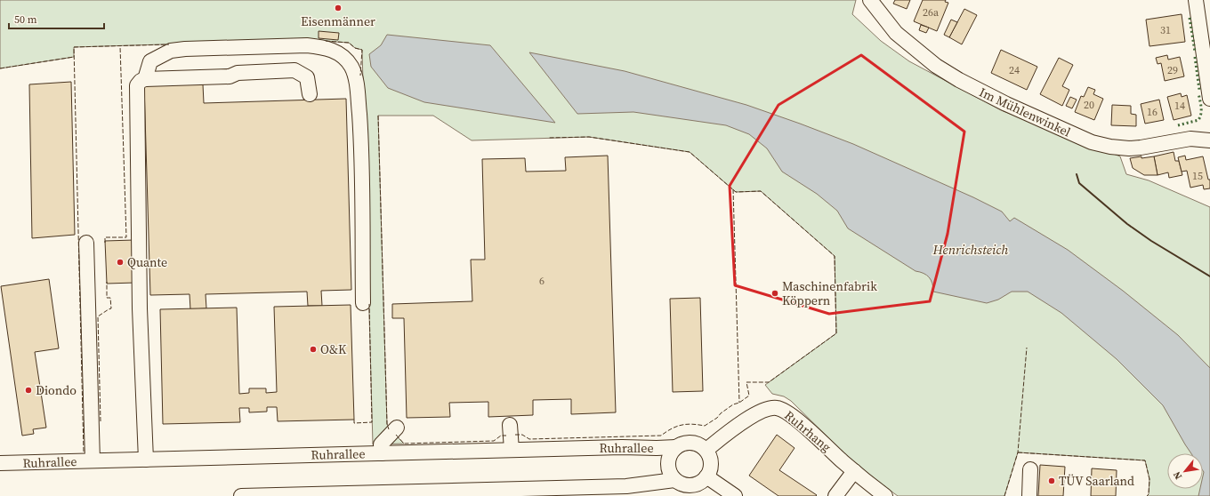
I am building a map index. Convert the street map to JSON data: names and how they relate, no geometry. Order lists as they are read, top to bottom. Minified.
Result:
{"streets":{"street":["Im Mühlenwinkel","Ruhrhang","Ruhrallee"]},"crossings":[["Ruhrhang","Ruhrallee"]],"water":["Henrichsteich"],"places":["Eisenmänner","Quante","Maschinenfabrik Köppern","O&K","Diondo","TÜV Saarland"],"house_numbers":["26a","31","24","29","20","14","16","15","6"],"scale_bar":"50 m","north":"bottom left"}
